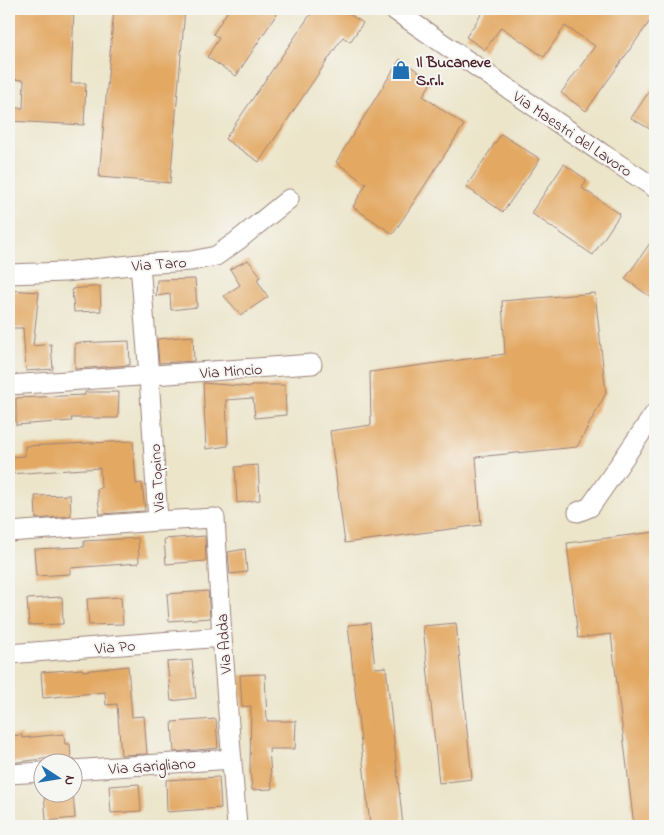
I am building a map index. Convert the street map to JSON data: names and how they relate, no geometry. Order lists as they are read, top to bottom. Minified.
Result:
{"streets":{"street":["Via Maestri del Lavoro","Via Taro","Via Mincio","Via Topino","Via Adda","Via Po","Via Garigliano"]},"crossings":[["Via Mincio","Via Topino"],["Via Topino","Via Adda"],["Via Adda","Via Po"],["Via Adda","Via Garigliano"]],"places":{"shop":["Il Bucaneve S.r.l."]},"north":"right"}
